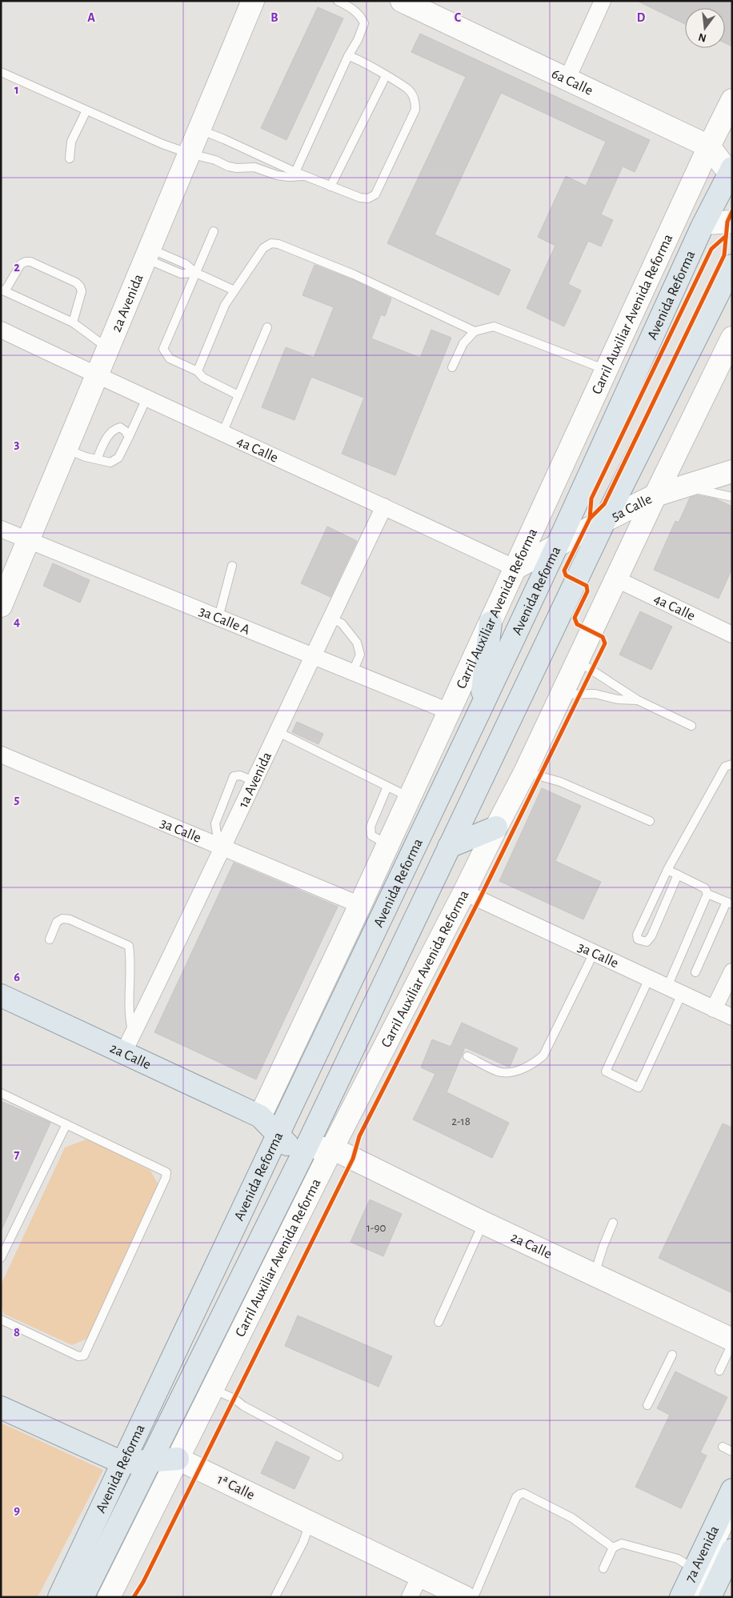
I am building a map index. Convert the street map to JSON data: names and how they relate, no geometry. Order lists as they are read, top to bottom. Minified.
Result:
{"streets":{"main road":["Avenida Reforma","2a Calle","1ª Calle","7a Avenida"],"street":["6a Calle","2a Avenida","Carril Auxiliar Avenida Reforma","4a Calle","5a Calle","3a Calle A","1a Avenida","3a Calle"]},"crossings":[["6a Calle","Avenida Reforma"],["6a Calle","Carril Auxiliar Avenida Reforma"],["Avenida Reforma","5a Calle"],["Avenida Reforma","2a Calle"],["Avenida Reforma","1ª Calle"],["2a Avenida","4a Calle"],["2a Avenida","3a Calle A"],["Carril Auxiliar Avenida Reforma","4a Calle"],["Carril Auxiliar Avenida Reforma","5a Calle"],["Carril Auxiliar Avenida Reforma","3a Calle A"],["Carril Auxiliar Avenida Reforma","3a Calle"],["Carril Auxiliar Avenida Reforma","2a Calle"],["Carril Auxiliar Avenida Reforma","1ª Calle"],["4a Calle","5a Calle"],["4a Calle","1a Avenida"],["3a Calle A","1a Avenida"],["1a Avenida","3a Calle"],["1a Avenida","2a Calle"]],"house_numbers":["2-18","1-90"],"north":"bottom","grid":{"columns":["A","B","C","D"],"rows":["1","2","3","4","5","6","7","8","9"]}}
